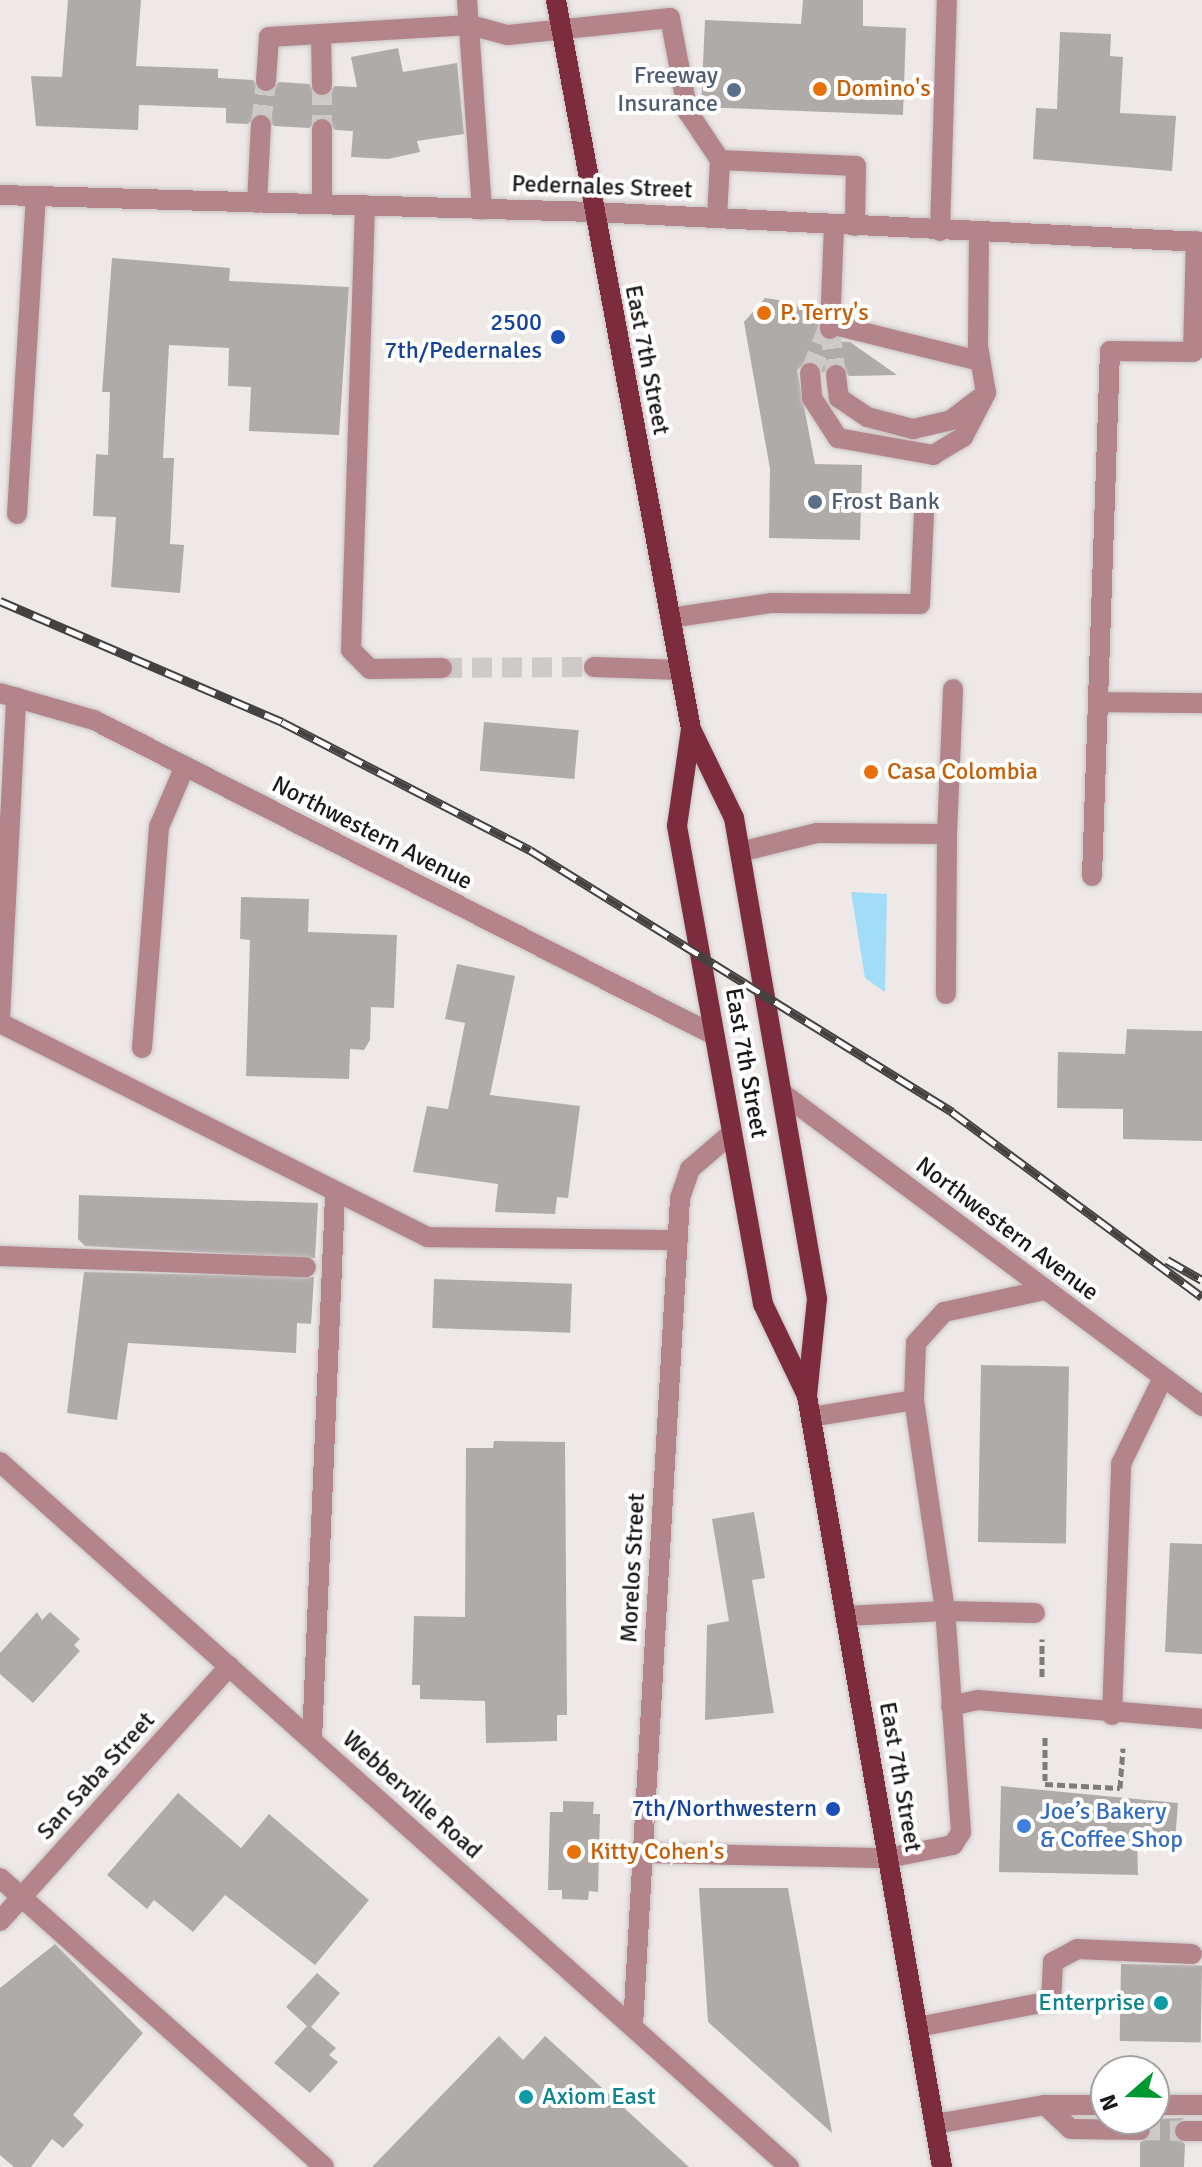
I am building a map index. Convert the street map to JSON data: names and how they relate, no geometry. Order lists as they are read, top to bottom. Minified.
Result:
{"streets":{"main road":["East 7th Street"],"street":["Pedernales Street","Northwestern Avenue","Morelos Street","San Saba Street","Webberville Road"]},"crossings":[["Pedernales Street","East 7th Street"],["East 7th Street","Northwestern Avenue"],["East 7th Street","Morelos Street"],["Morelos Street","Webberville Road"],["San Saba Street","Webberville Road"]],"places":["Domino's","Freeway Insurance","P. Terry's","2500 7th/Pedernales","Frost Bank","Casa Colombia","7th/Northwestern","Joe’s Bakery & Coffee Shop","Kitty Cohen's","Enterprise","Axiom East"],"north":"left"}
